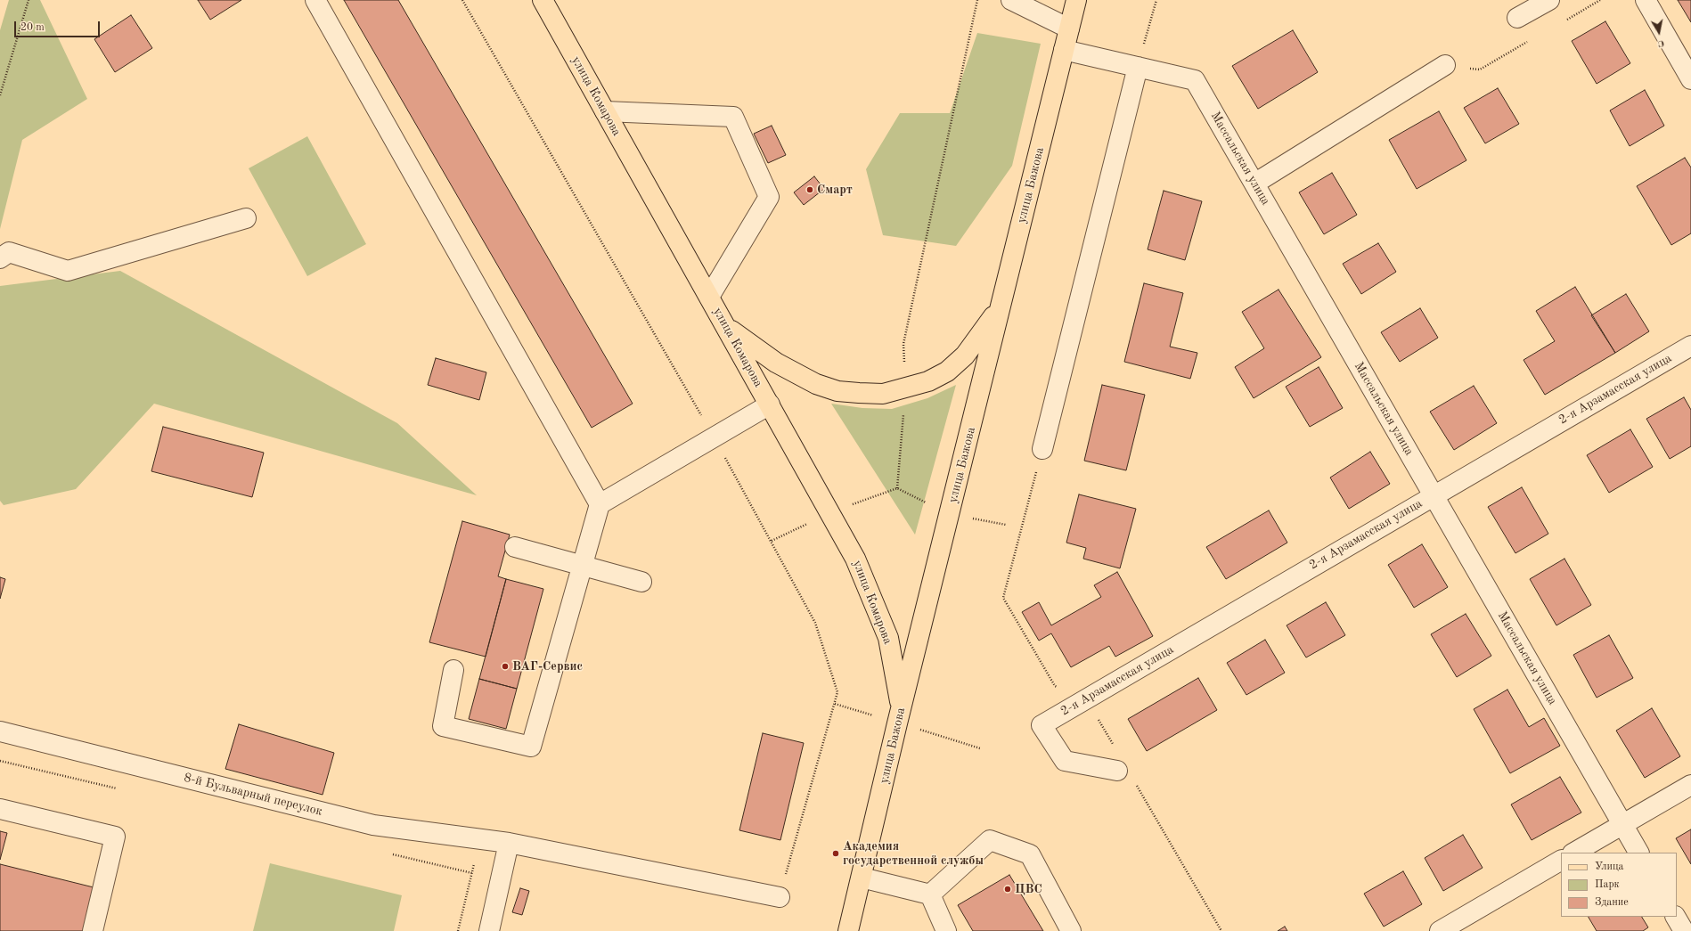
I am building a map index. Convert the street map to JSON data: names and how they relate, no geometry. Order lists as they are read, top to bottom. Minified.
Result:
{"streets":{"main road":["улица Комарова","улица Бажова"],"street":["Массальская улица","2-я Арзамасская улица","8-й Бульварный переулок"]},"crossings":[["улица Комарова","улица Бажова"],["Массальская улица","улица Бажова"],["Массальская улица","2-я Арзамасская улица"]],"places":["Смарт","ВАГ-Сервис","Академия государственной службы","ЦВС"],"legend":["Улица","Парк","Здание"],"scale_bar":"20 m","north":"bottom"}
